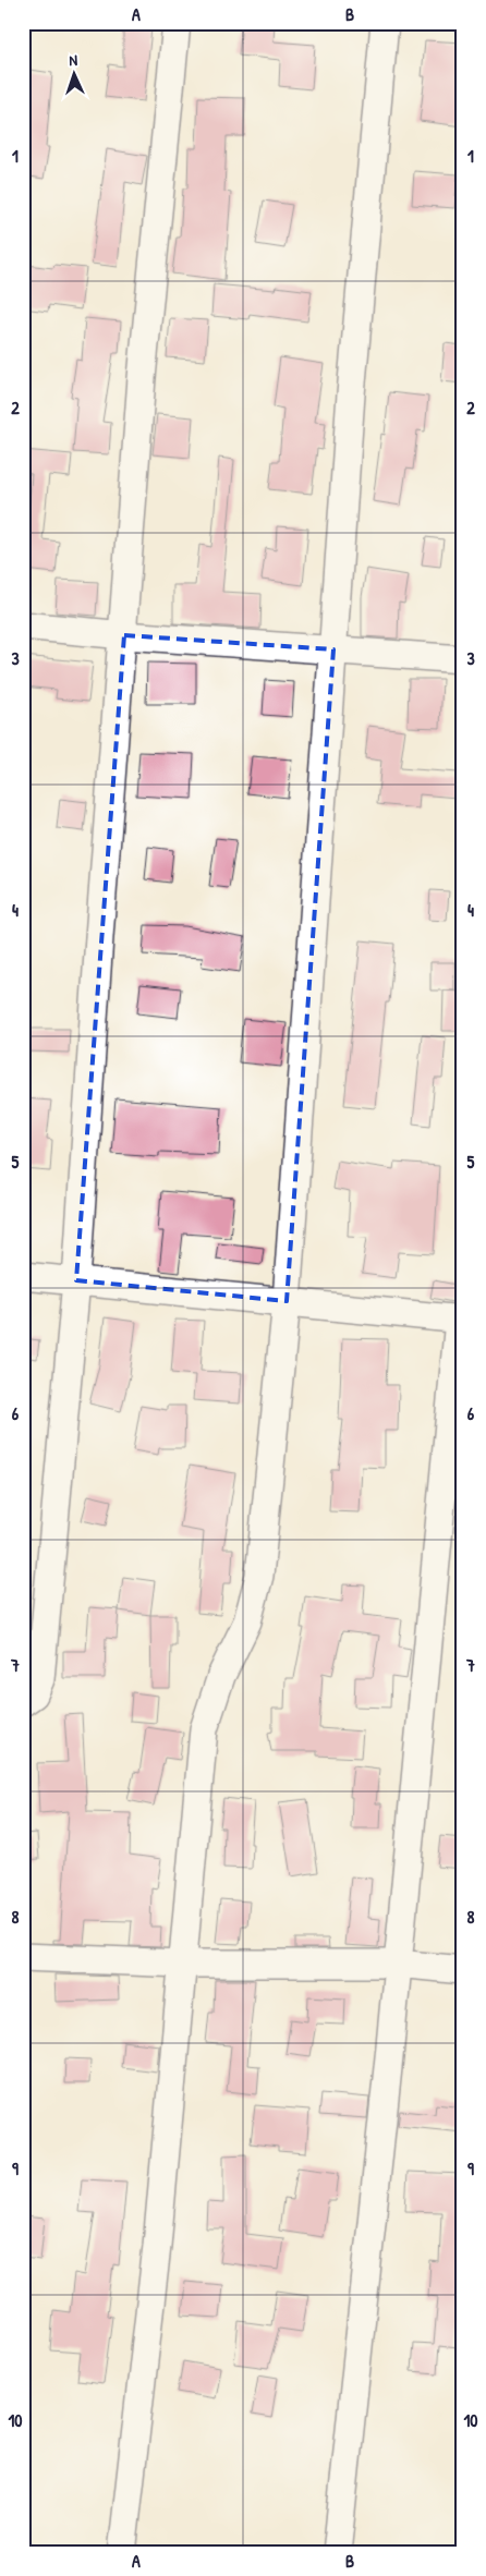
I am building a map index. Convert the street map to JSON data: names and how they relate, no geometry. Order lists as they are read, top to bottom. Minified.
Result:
{"north":"top","grid":{"columns":["A","B"],"rows":["1","2","3","4","5","6","7","8","9","10"]}}
